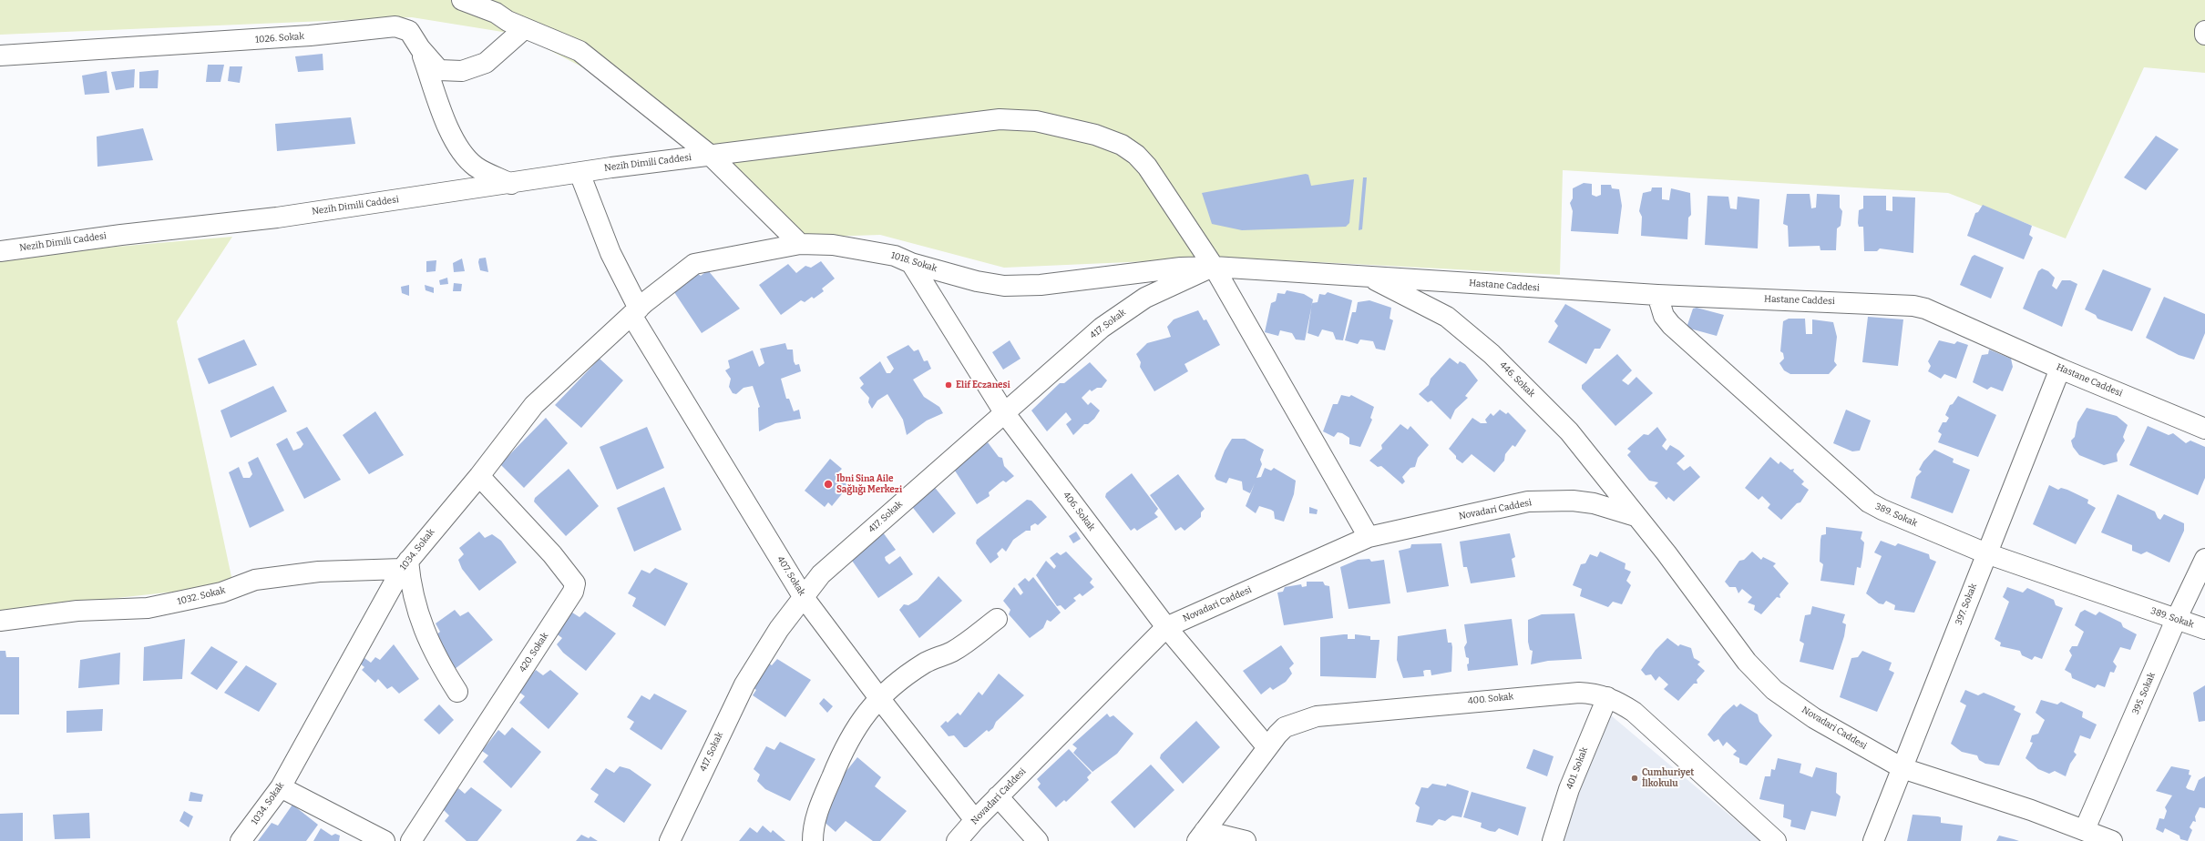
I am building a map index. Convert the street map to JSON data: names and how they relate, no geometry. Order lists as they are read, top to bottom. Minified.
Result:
{"streets":{"street":["1026. Sokak","Nezih Dimili Caddesi","1018. Sokak","Hastane Caddesi","417. Sokak","446. Sokak","Novadari Caddesi","406. Sokak","389. Sokak","1034. Sokak","407. Sokak","1032. Sokak","397. Sokak","420. Sokak","395. Sokak","400. Sokak","401. Sokak"]},"crossings":[["Nezih Dimili Caddesi","1018. Sokak"],["Nezih Dimili Caddesi","417. Sokak"],["Nezih Dimili Caddesi","Novadari Caddesi"],["Nezih Dimili Caddesi","407. Sokak"],["1018. Sokak","Hastane Caddesi"],["1018. Sokak","417. Sokak"],["1018. Sokak","446. Sokak"],["1018. Sokak","406. Sokak"],["1018. Sokak","1034. Sokak"],["1018. Sokak","407. Sokak"],["Hastane Caddesi","446. Sokak"],["Hastane Caddesi","389. Sokak"],["Hastane Caddesi","397. Sokak"],["417. Sokak","406. Sokak"],["417. Sokak","407. Sokak"],["446. Sokak","Novadari Caddesi"],["Novadari Caddesi","406. Sokak"],["Novadari Caddesi","407. Sokak"],["Novadari Caddesi","397. Sokak"],["Novadari Caddesi","395. Sokak"],["406. Sokak","400. Sokak"],["389. Sokak","397. Sokak"],["389. Sokak","395. Sokak"],["1034. Sokak","407. Sokak"],["1034. Sokak","1032. Sokak"],["1034. Sokak","420. Sokak"],["400. Sokak","401. Sokak"]],"places":["Elif Eczanesi","Ibni Sina Aile Sağlığı Merkezi","Cumhuriyet İlkokulu"]}
